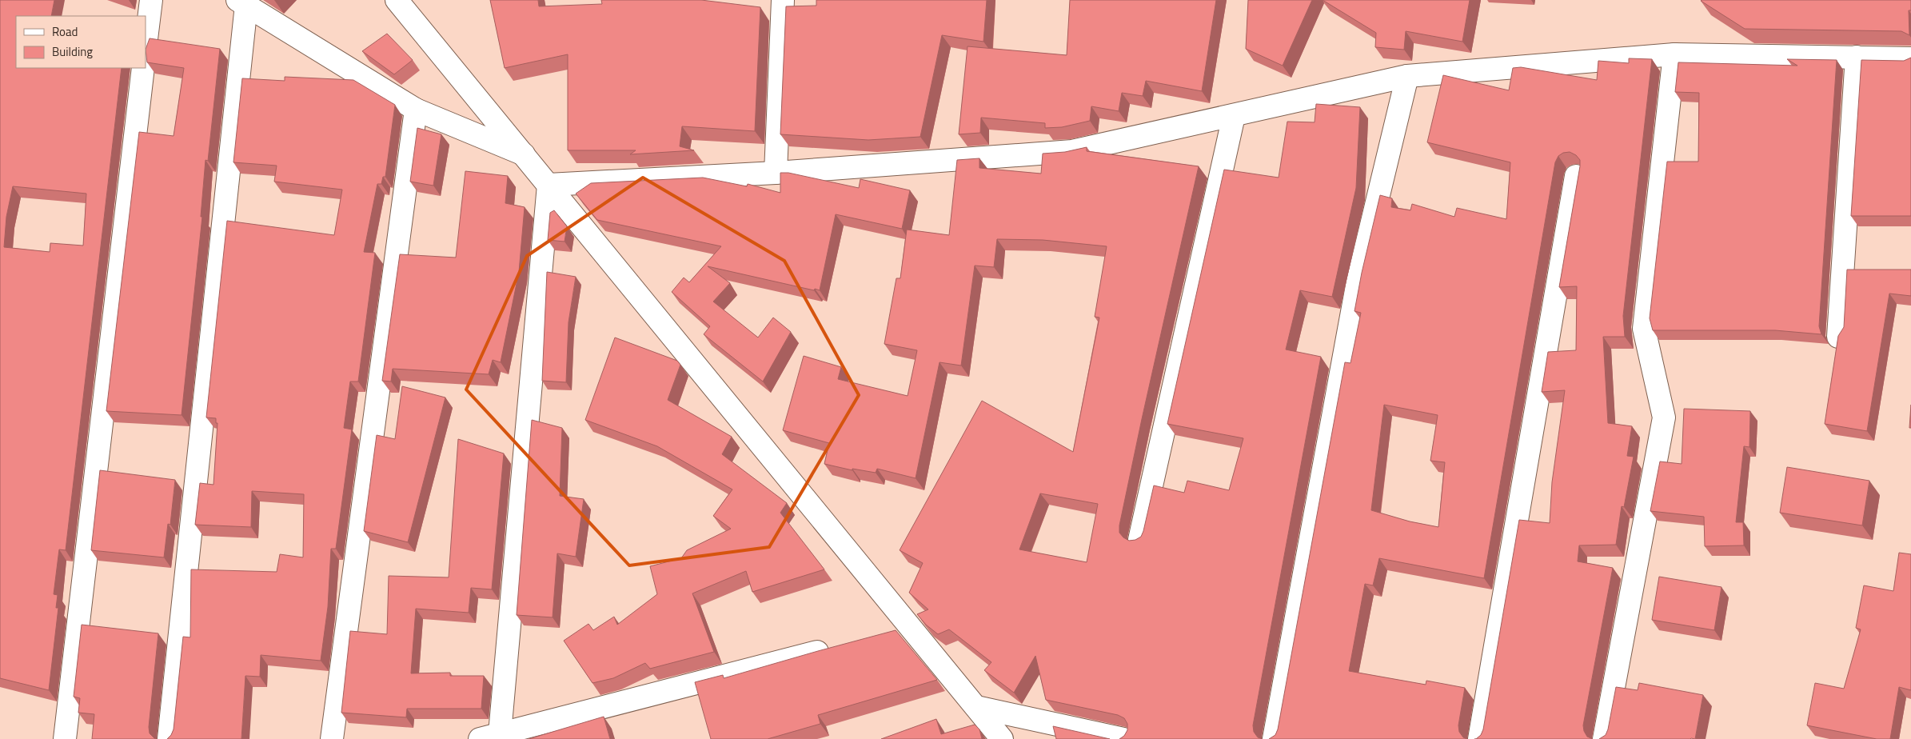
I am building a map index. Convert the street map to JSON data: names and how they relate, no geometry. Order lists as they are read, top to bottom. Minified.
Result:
{"legend":["Road","Building"]}
